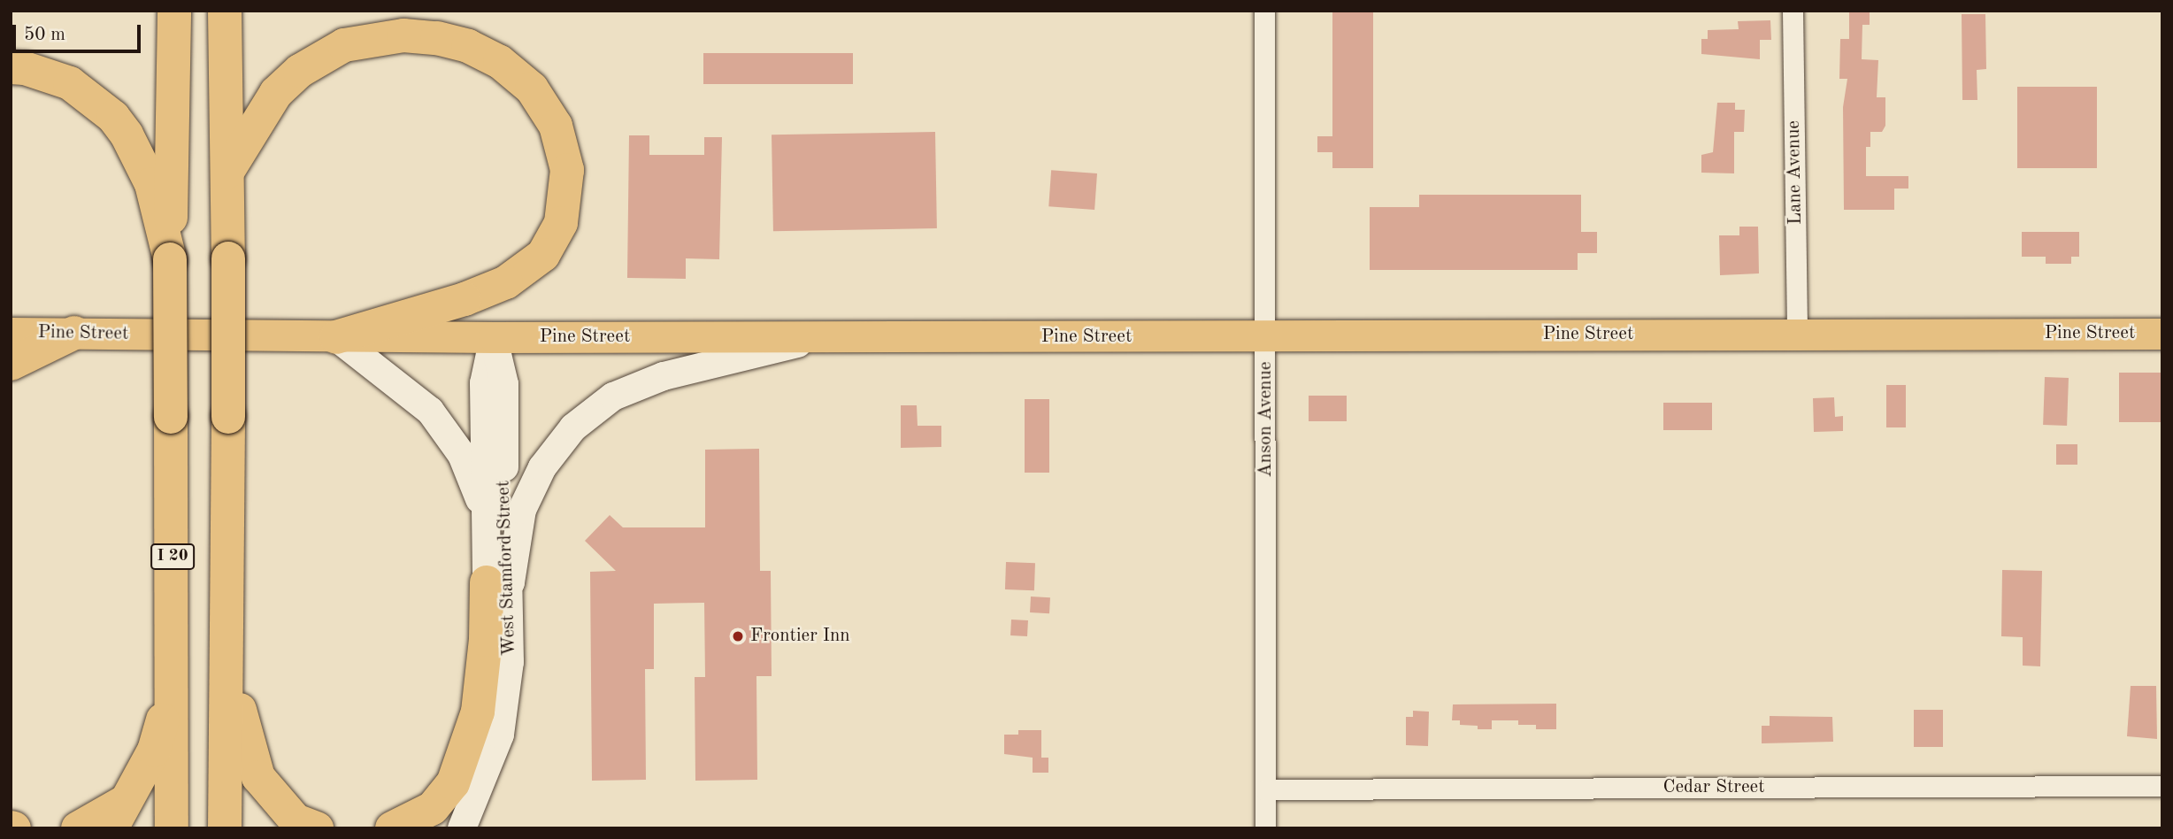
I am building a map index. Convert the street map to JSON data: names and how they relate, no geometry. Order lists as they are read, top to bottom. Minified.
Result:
{"streets":{"highway":["I 20"],"main road":["Pine Street","West Stamford Street"],"street":["Lane Avenue","Anson Avenue","Cedar Street"]},"crossings":[["Lane Avenue","Pine Street"],["Pine Street","Anson Avenue"],["Pine Street","West Stamford Street"],["Anson Avenue","Cedar Street"]],"places":["Frontier Inn"],"scale_bar":"50 m"}
